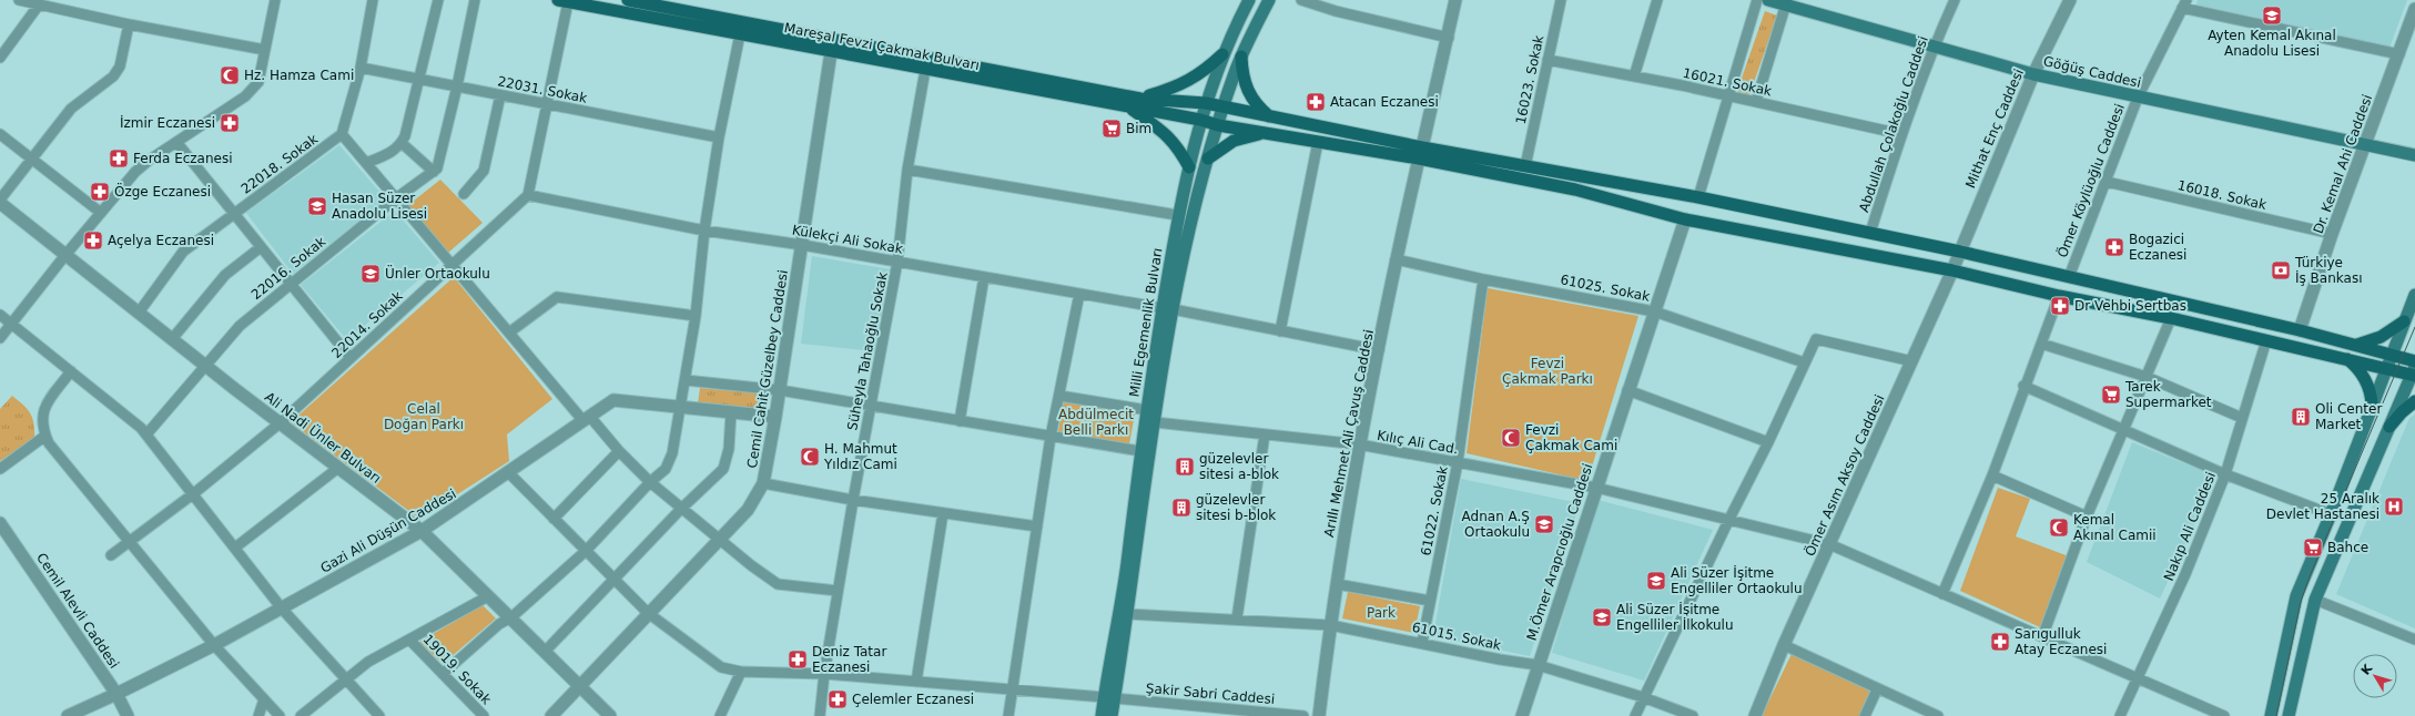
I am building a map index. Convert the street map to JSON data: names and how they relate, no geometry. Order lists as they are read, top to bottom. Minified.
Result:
{"streets":{"main road":["Mareşal Fevzi Çakmak Bulvarı","Göğüş Caddesi","Milli Egemenlik Bulvarı"],"street":["16023. Sokak","16021. Sokak","22031. Sokak","Abdullah Çolakoğlu Caddesi","Mithat Enç Caddesi","22018. Sokak","Dr. Kemal Ahi Caddesi","Ömer Köylüoğlu Caddesi","16018. Sokak","Külekçi Ali Sokak","22016. Sokak","61025. Sokak","22014. Sokak","Süheyla Tahaoğlu Sokak","Cemil Cahit Güzelbey Caddesi","Arıllı Mehmet Ali Çavuş Caddesi","Ali Nadi Ünler Bulvarı","Kılıç Ali Cad.","Ömer Asım Aksoy Caddesi","61022. Sokak","Nakıp Ali Caddesi","Gazi Ali Düşün Caddesi","M.Ömer Arapcıoğlu Caddesi","Cemil Alevli Caddesi","61015. Sokak","19019. Sokak","Şakir Sabri Caddesi"]},"crossings":[["Mareşal Fevzi Çakmak Bulvarı","Milli Egemenlik Bulvarı"],["Mareşal Fevzi Çakmak Bulvarı","Süheyla Tahaoğlu Sokak"],["Mareşal Fevzi Çakmak Bulvarı","Cemil Cahit Güzelbey Caddesi"],["Mareşal Fevzi Çakmak Bulvarı","Arıllı Mehmet Ali Çavuş Caddesi"],["Göğüş Caddesi","Abdullah Çolakoğlu Caddesi"],["Göğüş Caddesi","Mithat Enç Caddesi"],["Göğüş Caddesi","Dr. Kemal Ahi Caddesi"],["Göğüş Caddesi","Ömer Köylüoğlu Caddesi"],["16023. Sokak","16021. Sokak"],["16021. Sokak","Abdullah Çolakoğlu Caddesi"],["Mithat Enç Caddesi","Ömer Asım Aksoy Caddesi"],["22018. Sokak","Ali Nadi Ünler Bulvarı"],["Dr. Kemal Ahi Caddesi","16018. Sokak"],["Ömer Köylüoğlu Caddesi","16018. Sokak"],["Külekçi Ali Sokak","Milli Egemenlik Bulvarı"],["Külekçi Ali Sokak","22014. Sokak"],["Külekçi Ali Sokak","Süheyla Tahaoğlu Sokak"],["Külekçi Ali Sokak","Cemil Cahit Güzelbey Caddesi"],["Külekçi Ali Sokak","Arıllı Mehmet Ali Çavuş Caddesi"],["22016. Sokak","Ali Nadi Ünler Bulvarı"],["61025. Sokak","Arıllı Mehmet Ali Çavuş Caddesi"],["61025. Sokak","61022. Sokak"],["61025. Sokak","M.Ömer Arapcıoğlu Caddesi"],["Milli Egemenlik Bulvarı","Kılıç Ali Cad."],["Milli Egemenlik Bulvarı","61015. Sokak"],["Milli Egemenlik Bulvarı","Şakir Sabri Caddesi"],["22014. Sokak","Ali Nadi Ünler Bulvarı"],["Süheyla Tahaoğlu Sokak","Şakir Sabri Caddesi"],["Cemil Cahit Güzelbey Caddesi","Ali Nadi Ünler Bulvarı"],["Cemil Cahit Güzelbey Caddesi","Gazi Ali Düşün Caddesi"],["Cemil Cahit Güzelbey Caddesi","Şakir Sabri Caddesi"],["Arıllı Mehmet Ali Çavuş Caddesi","Kılıç Ali Cad."],["Arıllı Mehmet Ali Çavuş Caddesi","61015. Sokak"],["Ali Nadi Ünler Bulvarı","Gazi Ali Düşün Caddesi"],["Kılıç Ali Cad.","Ömer Asım Aksoy Caddesi"],["Kılıç Ali Cad.","61022. Sokak"],["Kılıç Ali Cad.","Nakıp Ali Caddesi"],["Kılıç Ali Cad.","M.Ömer Arapcıoğlu Caddesi"],["61022. Sokak","61015. Sokak"],["Gazi Ali Düşün Caddesi","Cemil Alevli Caddesi"],["Gazi Ali Düşün Caddesi","Şakir Sabri Caddesi"],["M.Ömer Arapcıoğlu Caddesi","61015. Sokak"]],"parks":["Fevzi Çakmak Parkı","Celal Doğan Parkı","Abdülmecit Belli Parkı","Park"],"places":{"school or university":["Ayten Kemal Akınal Anadolu Lisesi","Hasan Süzer Anadolu Lisesi","Ünler Ortaokulu","Adnan A.Ş Ortaokulu","Ali Süzer İşitme Engelliler Ortaokulu","Ali Süzer İşitme Engelliler İlkokulu"],"mosque":["Hz. Hamza Cami","Fevzi Çakmak Cami","H. Mahmut Yıldız Cami","Kemal Akınal Camii"],"pharmacy":["Atacan Eczanesi","İzmir Eczanesi","Ferda Eczanesi","Özge Eczanesi","Açelya Eczanesi","Bogazici Eczanesi","Dr Vehbi Sertbas","Sarıgulluk Atay Eczanesi","Deniz Tatar Eczanesi","Çelemler Eczanesi"],"supermarket":["Bim","Tarek Supermarket","Bahce"],"bank":["Türkiye İş Bankası"],"building":["Oli Center Market","güzelevler sitesi a-blok","güzelevler sitesi b-blok"],"hospital":["25 Aralık Devlet Hastanesi"]},"north":"top left"}
